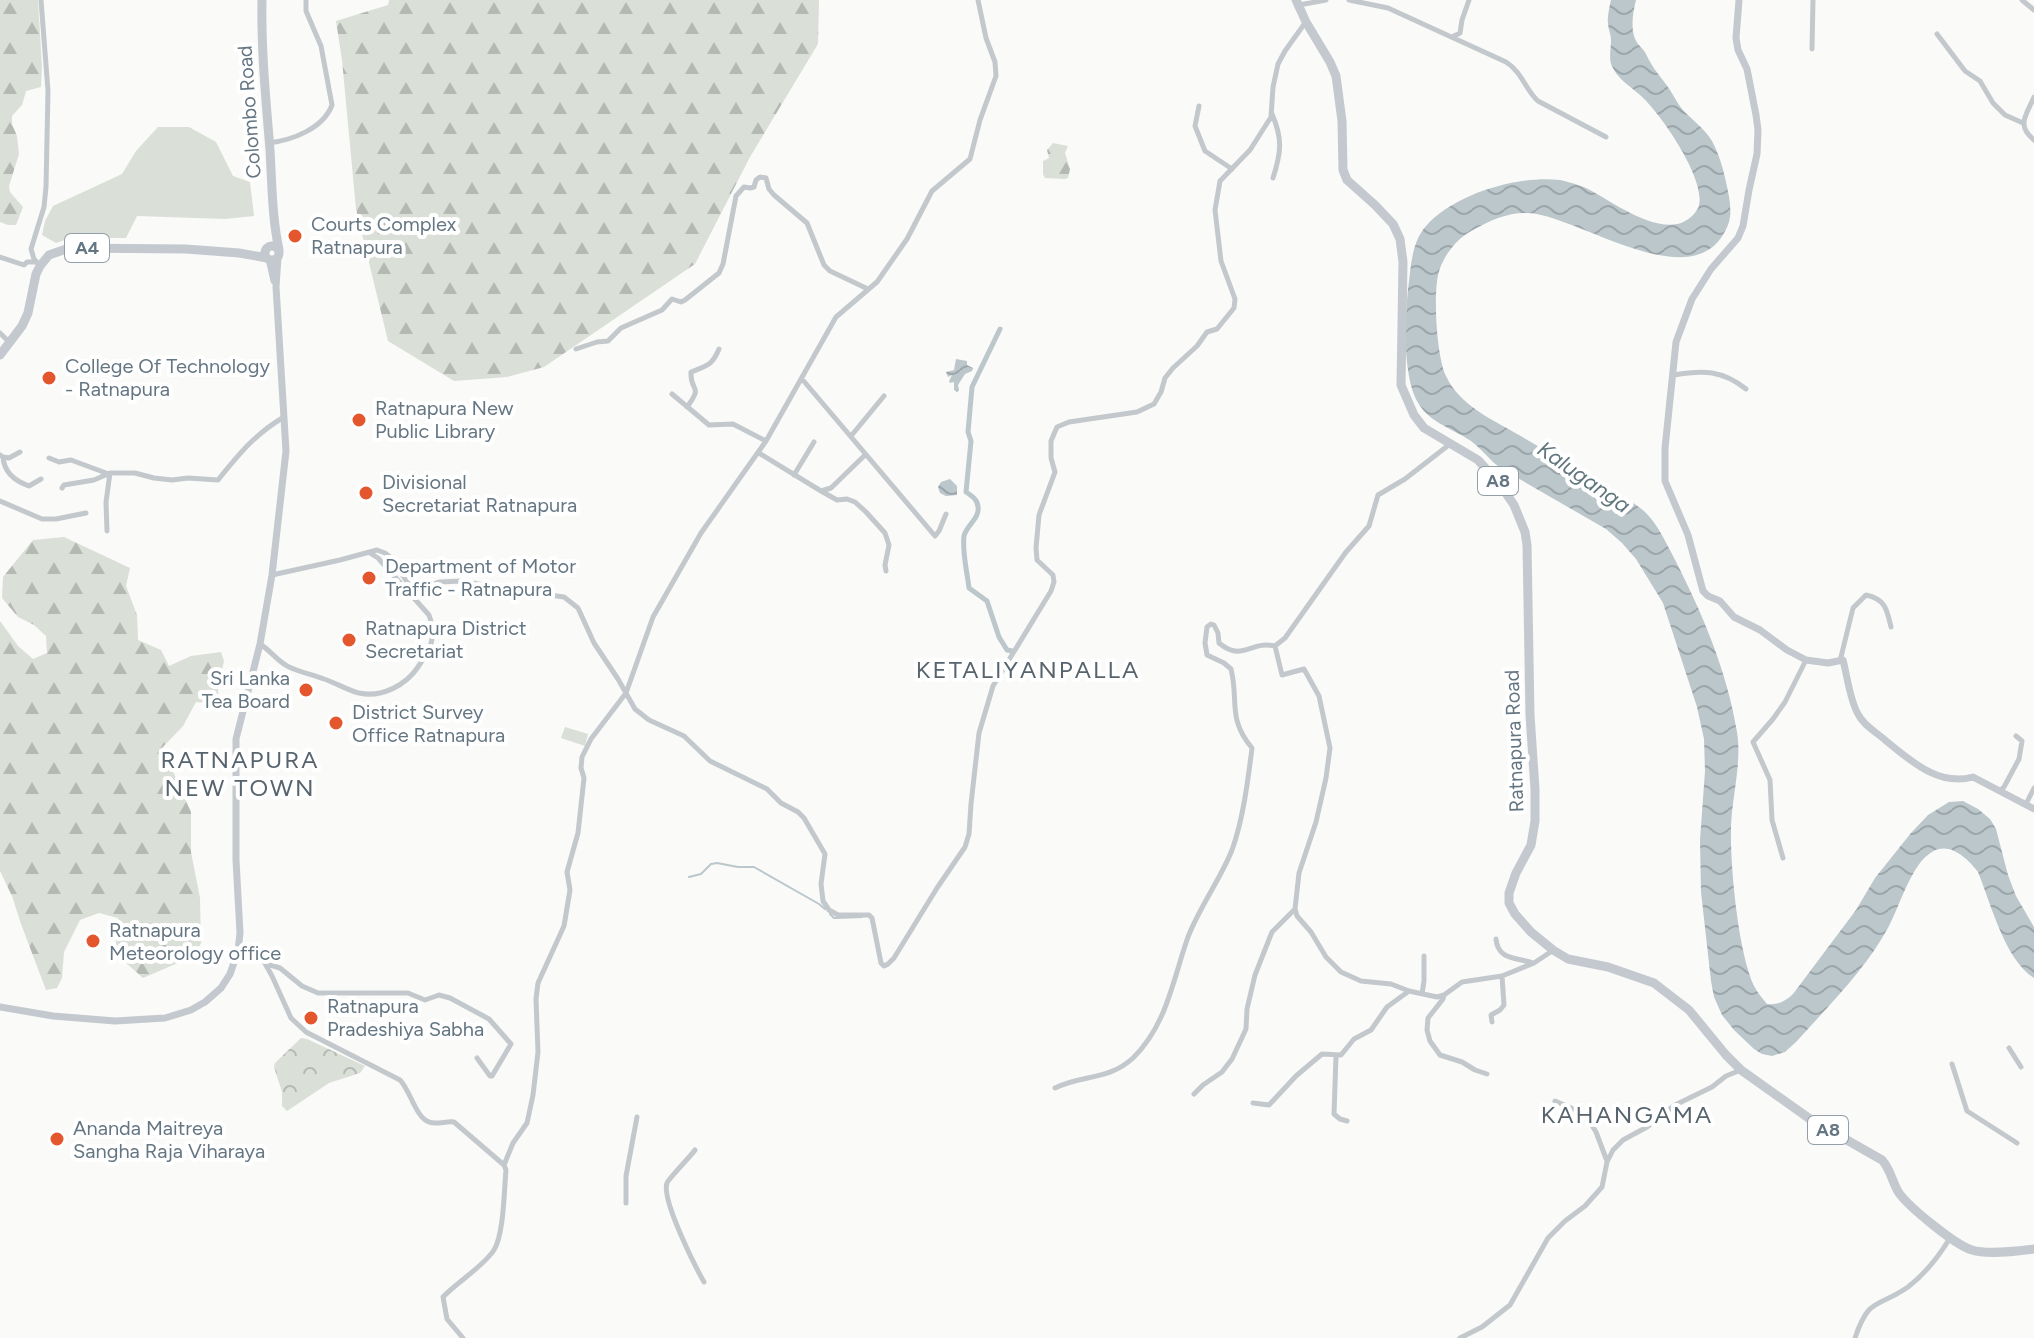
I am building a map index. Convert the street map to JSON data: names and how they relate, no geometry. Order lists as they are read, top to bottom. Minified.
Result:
{"streets":{"highway":["Colombo Road","A4","A8","Ratnapura Road"]},"crossings":[["Colombo Road","A4"]],"districts":["KETALIYANPALLA","RATNAPURA NEW TOWN","KAHANGAMA"],"water":["Kaluganga"],"places":["Courts Complex Ratnapura","College Of Technology - Ratnapura","Ratnapura New Public Library","Divisional Secretariat Ratnapura","Department of Motor Traffic - Ratnapura","Ratnapura District Secretariat","Sri Lanka Tea Board","District Survey Office Ratnapura","Ratnapura Meteorology office","Ratnapura Pradeshiya Sabha","Ananda Maitreya Sangha Raja Viharaya"]}
